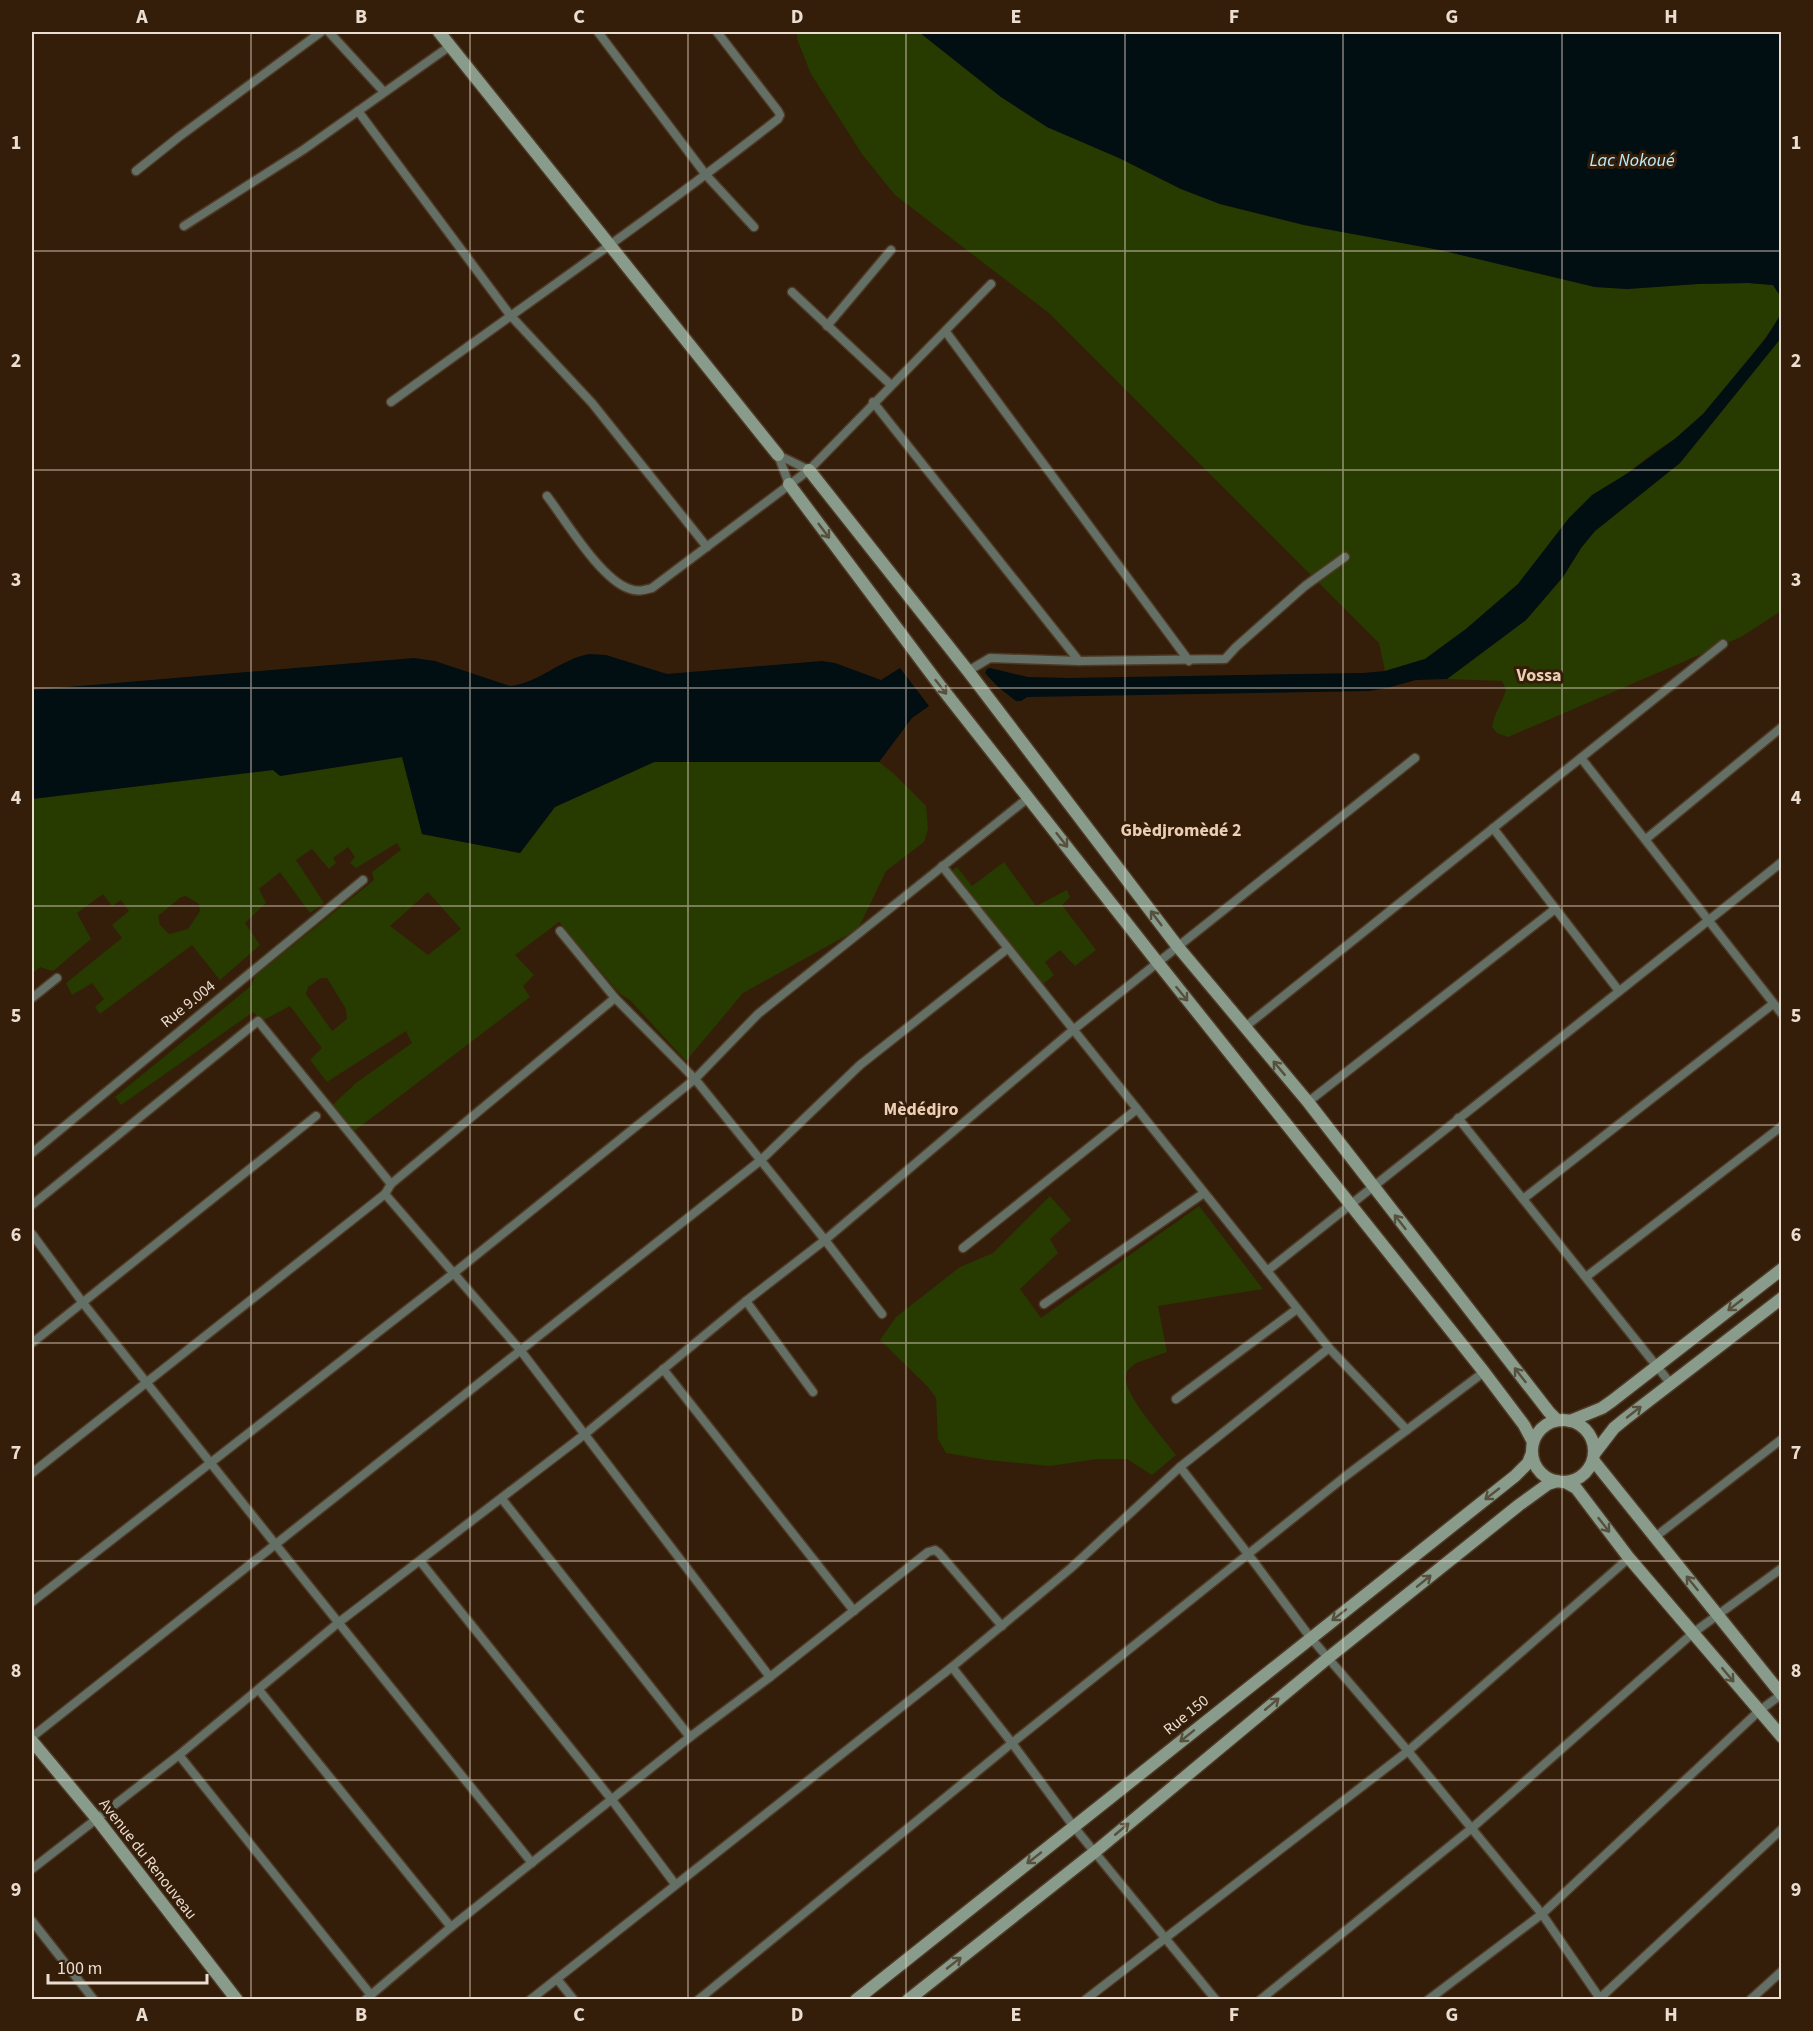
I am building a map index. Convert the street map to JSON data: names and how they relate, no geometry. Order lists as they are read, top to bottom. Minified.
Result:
{"streets":{"main road":["Rue 150","Avenue du Renouveau"],"street":["Rue 9.004"]},"districts":["Vossa","Gbèdjromèdé 2","Mèdédjro"],"water":["Lac Nokoué"],"scale_bar":"100 m","grid":{"columns":["A","B","C","D","E","F","G","H"],"rows":["1","2","3","4","5","6","7","8","9"]}}
